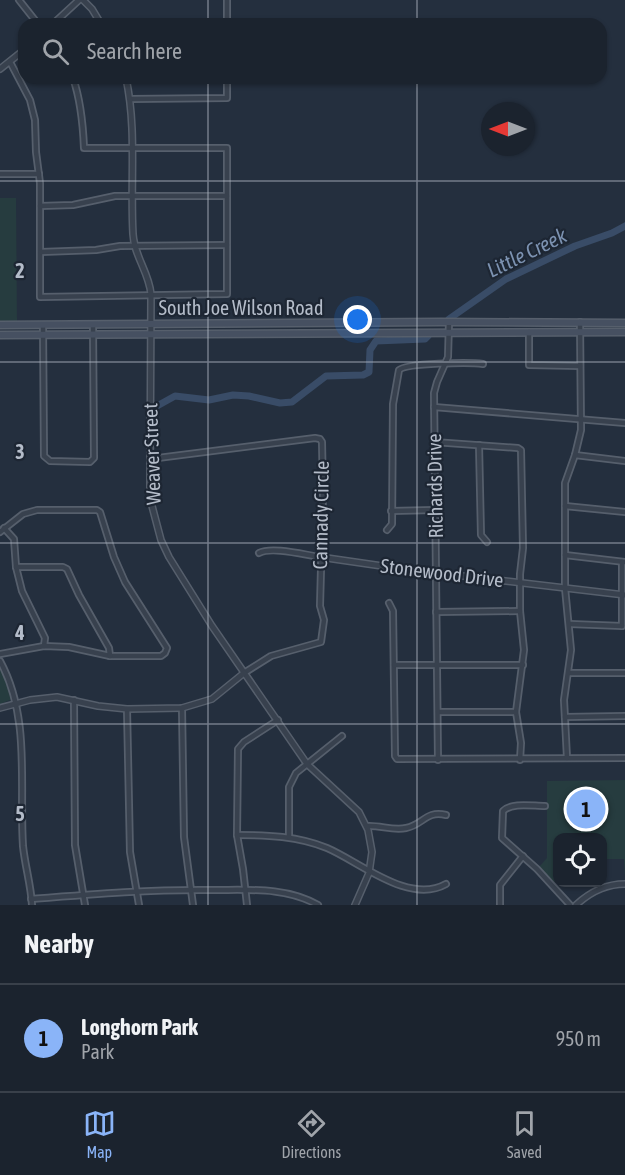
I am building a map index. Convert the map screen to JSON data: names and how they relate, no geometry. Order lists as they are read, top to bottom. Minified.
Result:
{"streets":{"main road":["South Joe Wilson Road"],"street":["Weaver Street","Richards Drive","Cannady Circle","Stonewood Drive"]},"crossings":[["South Joe Wilson Road","Weaver Street"],["South Joe Wilson Road","Richards Drive"],["Weaver Street","Cannady Circle"],["Richards Drive","Stonewood Drive"],["Cannady Circle","Stonewood Drive"]],"water":["Little Creek"],"north":"left","page":{"search":"Search here","pins":"1","heading":"Nearby","list":[{"mark":"1","name":"Longhorn Park","note":"Park","value":"950 m"}],"nav":["Map","Directions","Saved"]},"grid":{"rows":["2","3","4","5"]}}
